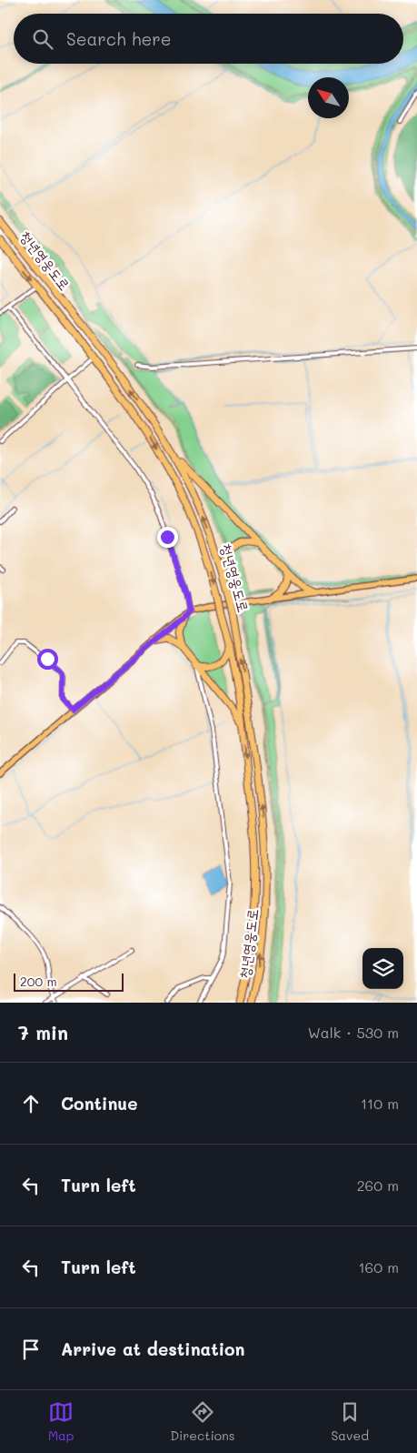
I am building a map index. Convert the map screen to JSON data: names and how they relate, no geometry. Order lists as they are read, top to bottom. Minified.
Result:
{"streets":{"highway":["청년영웅도로"]},"scale_bar":"200 m","north":"top left","page":{"search":"Search here","scale":"200 m","heading":["7 min","Walk · 530 m"],"list":[["Continue","110 m"],["Turn left","260 m"],["Turn left","160 m"],"Arrive at destination"],"nav":["Map","Directions","Saved"]}}
